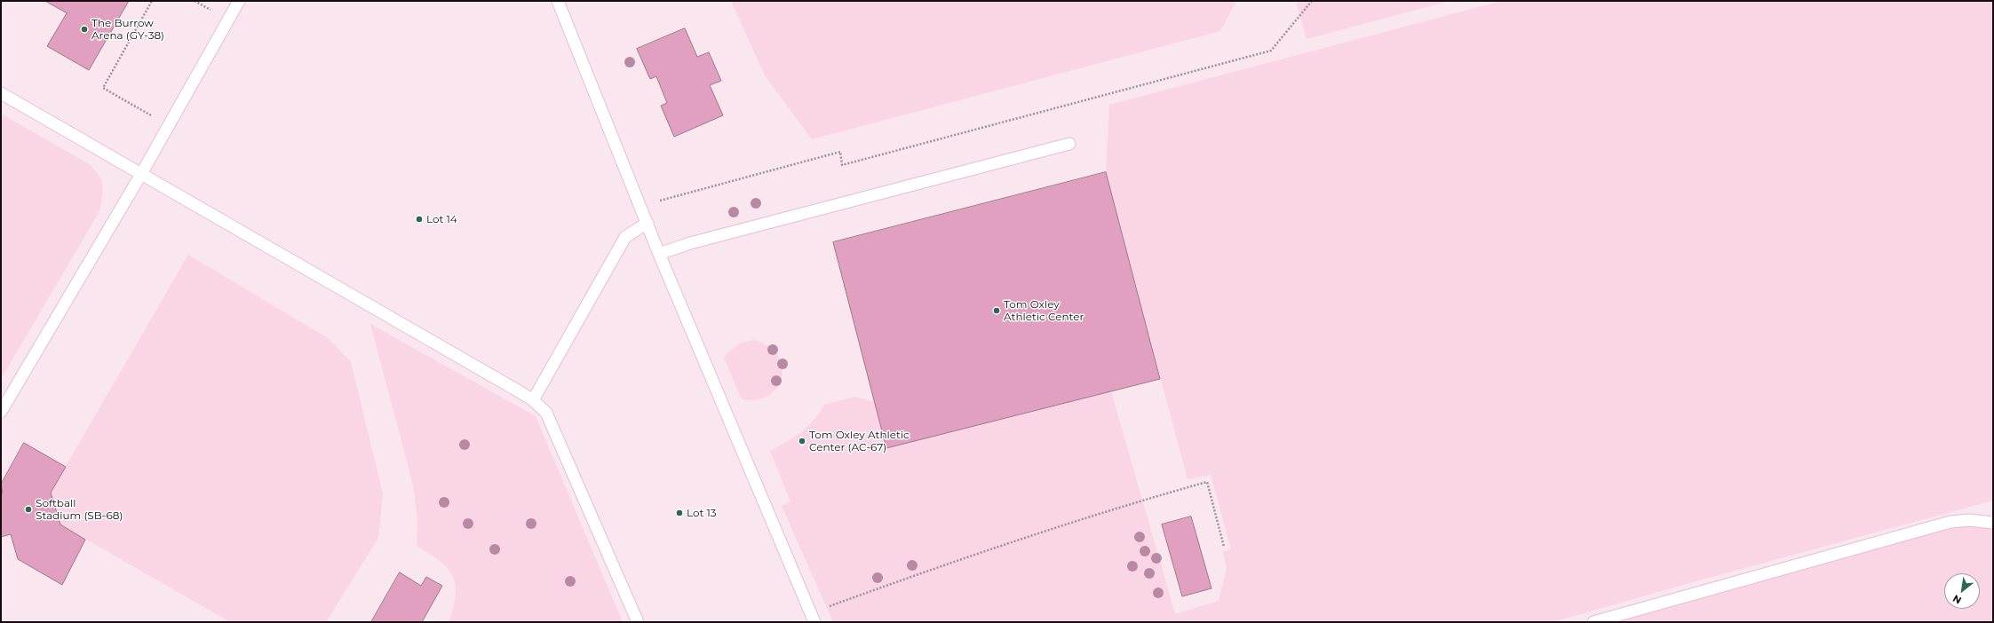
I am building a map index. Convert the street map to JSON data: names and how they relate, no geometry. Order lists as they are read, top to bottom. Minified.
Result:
{"places":["The Burrow Arena (GY-38)","Lot 14","Tom Oxley Athletic Center","Tom Oxley Athletic Center (AC-67)","Softball Stadium (SB-68)","Lot 13"],"north":"bottom left"}
